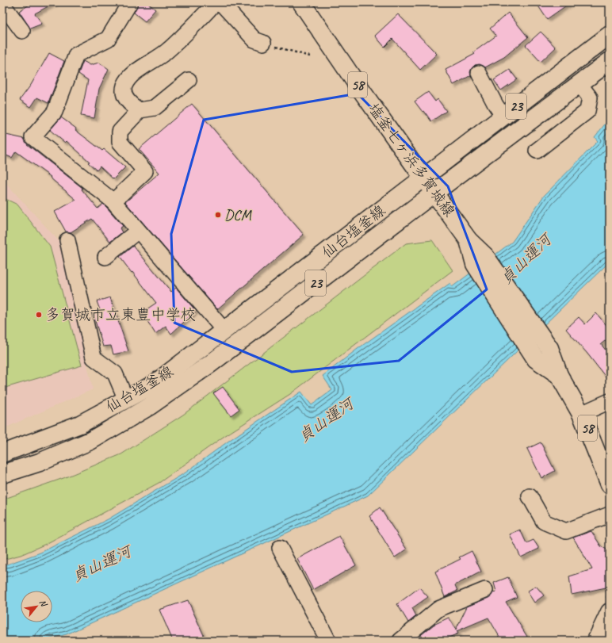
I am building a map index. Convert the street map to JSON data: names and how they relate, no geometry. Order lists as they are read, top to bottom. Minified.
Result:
{"streets":{"main road":["58","23","塩釜七ヶ浜多賀城線","仙台塩釜線"]},"crossings":[["塩釜七ヶ浜多賀城線","仙台塩釜線"]],"water":["貞山運河"],"places":["DCM","多賀城市立東豊中学校"],"north":"top right"}
